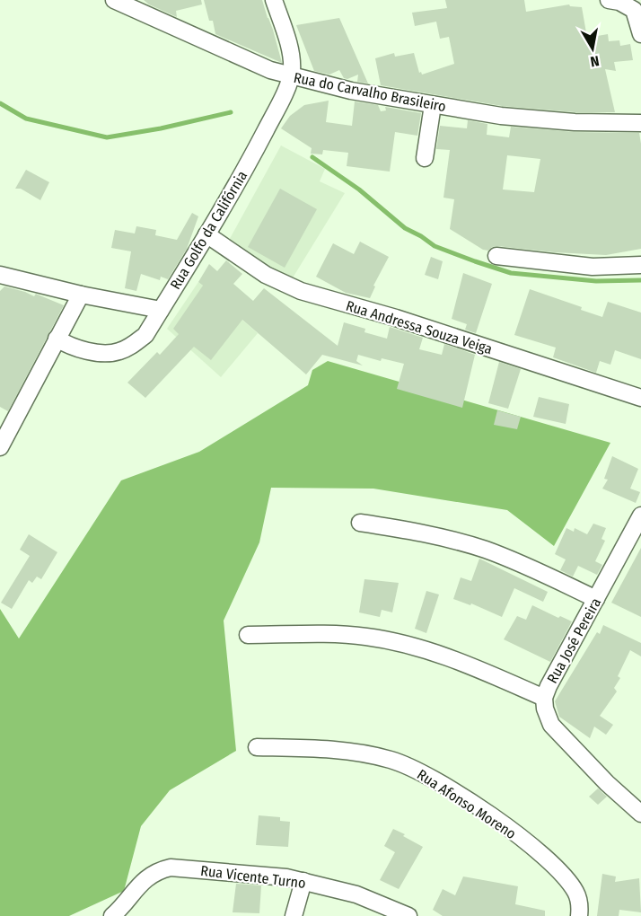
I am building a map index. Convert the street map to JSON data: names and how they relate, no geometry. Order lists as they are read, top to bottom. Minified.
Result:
{"streets":{"street":["Rua do Carvalho Brasileiro","Rua Golfo da Califórnia","Rua Andressa Souza Veiga","Rua José Pereira","Rua Afonso Moreno","Rua Vicente Turno"]},"crossings":[["Rua do Carvalho Brasileiro","Rua Golfo da Califórnia"],["Rua Golfo da Califórnia","Rua Andressa Souza Veiga"]],"north":"bottom"}
